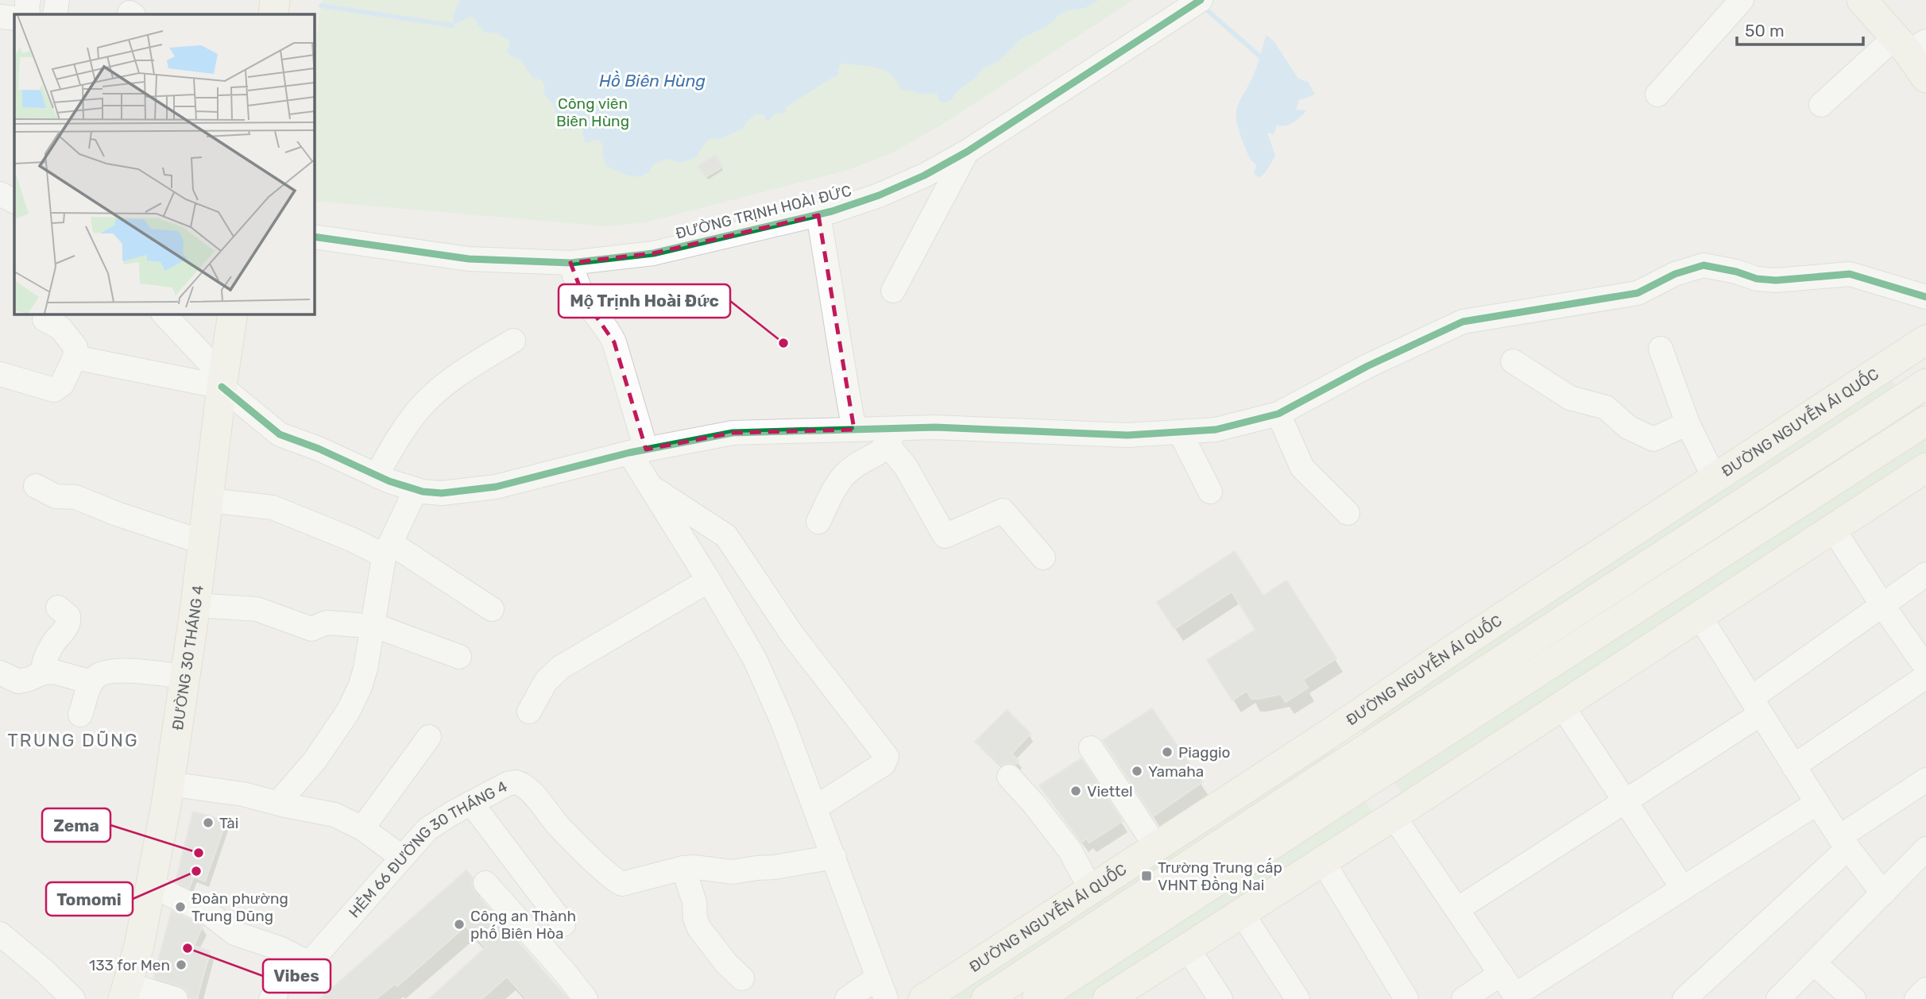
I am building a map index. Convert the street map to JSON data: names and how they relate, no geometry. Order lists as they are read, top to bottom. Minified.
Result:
{"streets":{"main road":["ĐƯỜNG NGUYỄN ÁI QUỐC","ĐƯỜNG 30 THÁNG 4"],"street":["ĐƯỜNG TRỊNH HOÀI ĐỨC","HẺM 66 ĐƯỜNG 30 THÁNG 4"]},"crossings":[["ĐƯỜNG 30 THÁNG 4","HẺM 66 ĐƯỜNG 30 THÁNG 4"]],"districts":["TRUNG DŨNG"],"water":["Hồ Biên Hùng"],"parks":["Công viên Biên Hùng"],"places":{"other":["Mộ Trịnh Hoài Đức","Piaggio","Yamaha","Viettel","Tài","Zema","Tomomi","Đoàn phường Trung Dũng","Công an Thành phố Biên Hòa","Vibes","133 for Men"],"transit":["Trường Trung cấp VHNT Đồng Nai"]},"scale_bar":"50 m"}
